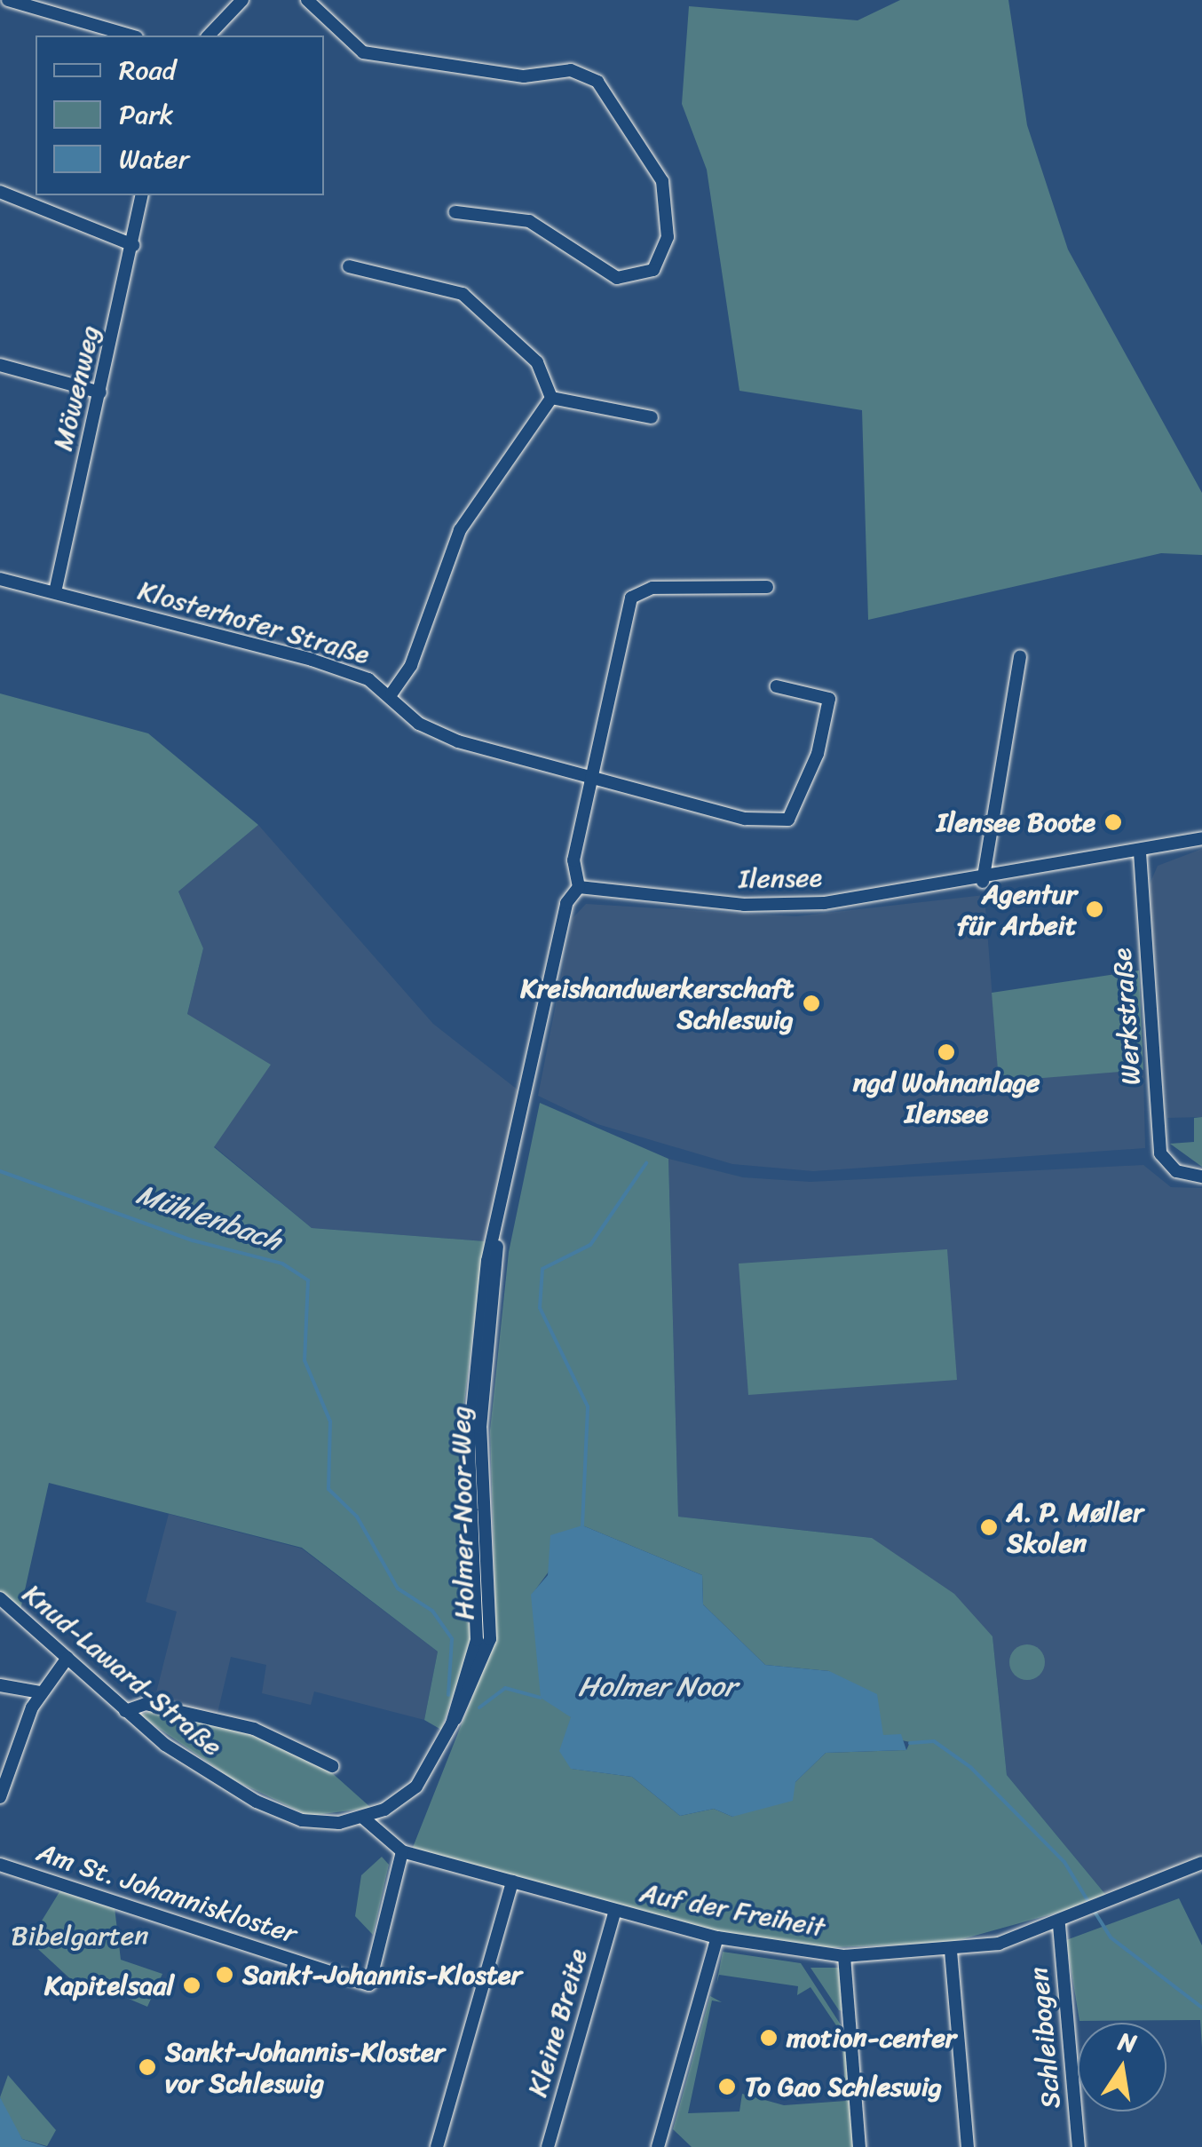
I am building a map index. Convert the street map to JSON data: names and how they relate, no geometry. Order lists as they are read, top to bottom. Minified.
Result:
{"streets":{"street":["Möwenweg","Klosterhofer Straße","Ilensee","Werkstraße","Holmer-Noor-Weg","Knud-Laward-Straße","Am St. Johanniskloster","Auf der Freiheit","Kleine Breite","Schleibogen"]},"crossings":[["Möwenweg","Klosterhofer Straße"],["Klosterhofer Straße","Holmer-Noor-Weg"],["Ilensee","Werkstraße"],["Ilensee","Holmer-Noor-Weg"],["Holmer-Noor-Weg","Knud-Laward-Straße"],["Holmer-Noor-Weg","Auf der Freiheit"],["Knud-Laward-Straße","Auf der Freiheit"],["Am St. Johanniskloster","Auf der Freiheit"],["Auf der Freiheit","Kleine Breite"],["Auf der Freiheit","Schleibogen"]],"water":["Mühlenbach","Holmer Noor"],"parks":["Bibelgarten"],"places":["Ilensee Boote","Agentur für Arbeit","Kreishandwerkerschaft Schleswig","ngd Wohnanlage Ilensee","A. P. Møller Skolen","Sankt-Johannis-Kloster","Kapitelsaal","motion-center","Sankt-Johannis-Kloster vor Schleswig","To Gao Schleswig"],"legend":["Road","Park","Water"],"north":"top"}
